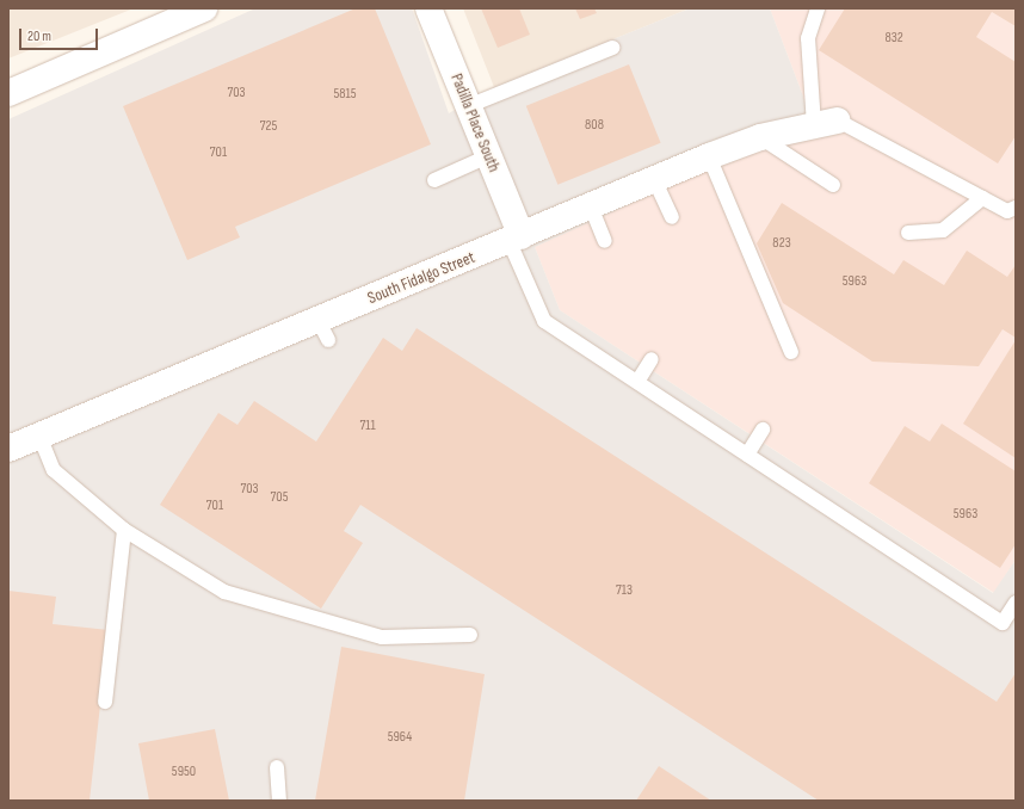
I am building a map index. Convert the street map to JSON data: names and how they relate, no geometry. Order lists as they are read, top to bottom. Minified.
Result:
{"streets":{"street":["Padilla Place South","South Fidalgo Street"]},"crossings":[["Padilla Place South","South Fidalgo Street"]],"house_numbers":["832","703","5815","808","725","701","823","5963","711","703","705","701","5963","713","5964","5950"],"scale_bar":"20 m"}
